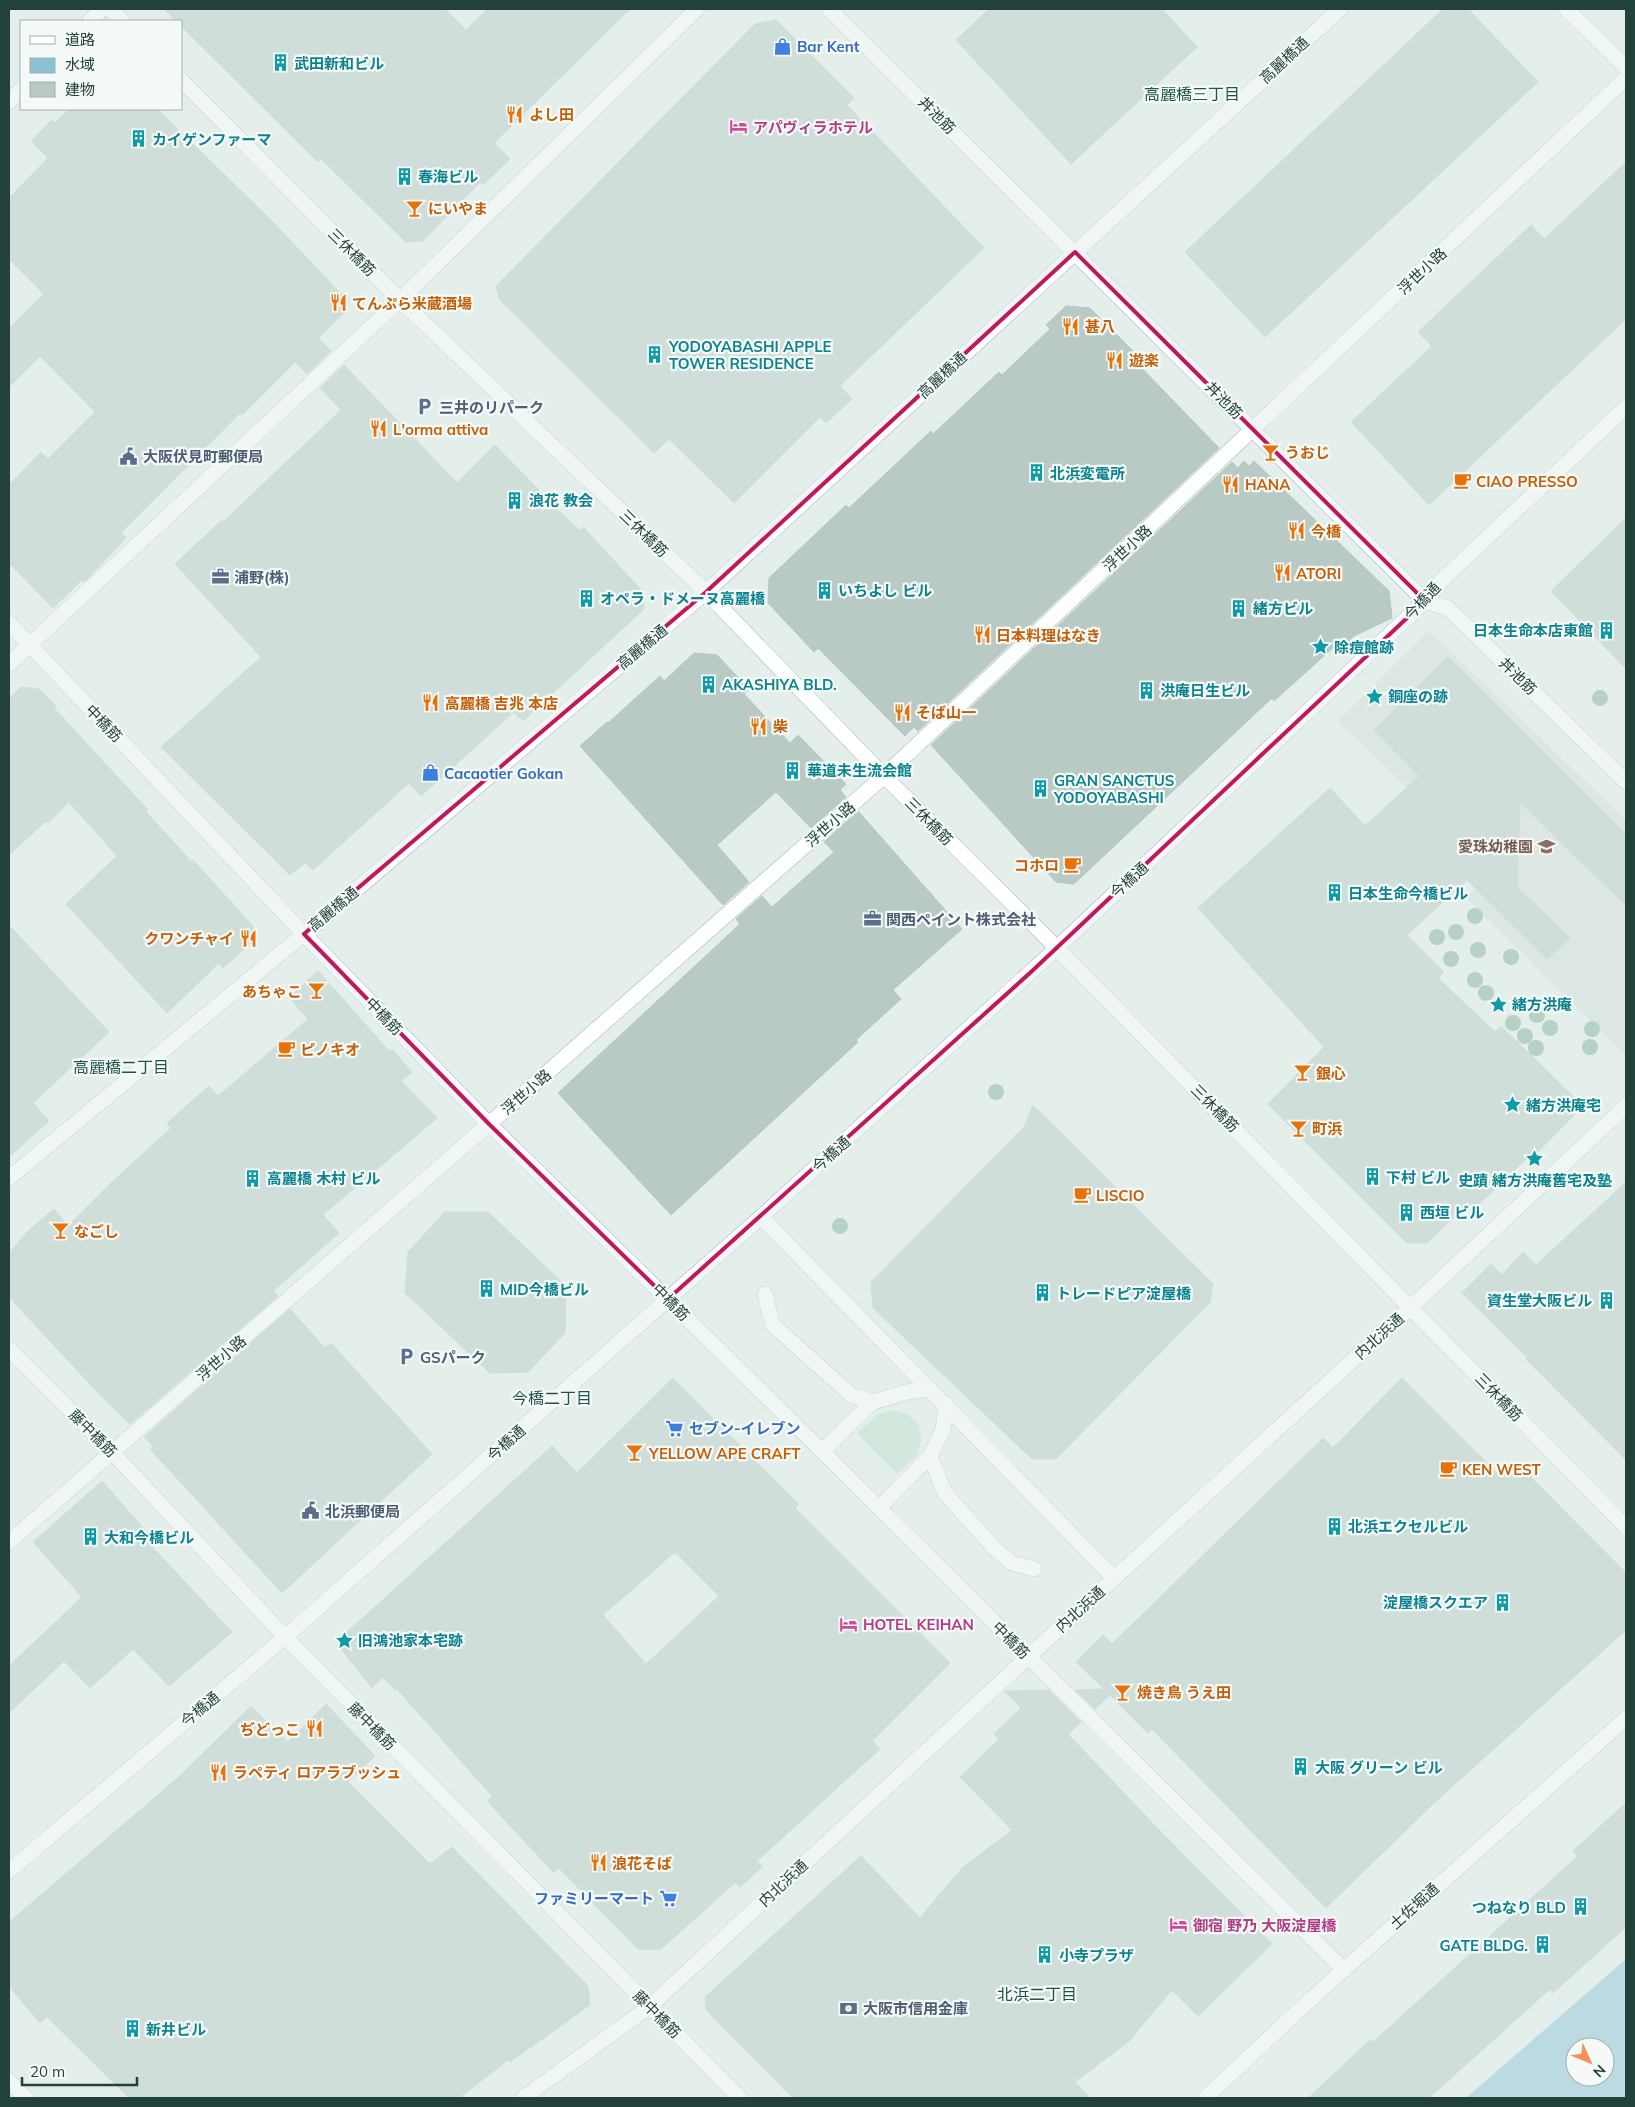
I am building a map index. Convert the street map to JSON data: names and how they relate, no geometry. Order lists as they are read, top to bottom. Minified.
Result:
{"streets":{"street":["高麗橋通","丼池筋","三休橋筋","浮世小路","今橋通","中橋筋","内北浜通","藤中橋筋","土佐堀通"]},"crossings":[["高麗橋通","丼池筋"],["高麗橋通","三休橋筋"],["高麗橋通","中橋筋"],["丼池筋","浮世小路"],["丼池筋","今橋通"],["三休橋筋","浮世小路"],["三休橋筋","今橋通"],["三休橋筋","内北浜通"],["浮世小路","中橋筋"],["浮世小路","藤中橋筋"],["今橋通","中橋筋"],["今橋通","藤中橋筋"],["中橋筋","内北浜通"],["中橋筋","土佐堀通"],["内北浜通","藤中橋筋"]],"districts":["高麗橋三丁目","高麗橋二丁目","今橋二丁目","北浜二丁目"],"places":{"shop":["Bar Kent","Cacaotier Gokan"],"building":["武田新和ビル","カイゲンファーマ","春海ビル","YODOYABASHI APPLE TOWER RESIDENCE","北浜変電所","浪花 教会","いちよし ビル","オペラ・ドメーヌ高麗橋","緒方ビル","日本生命本店東館","AKASHIYA BLD.","洪庵日生ビル","華道未生流会館","GRAN SANCTUS YODOYABASHI","日本生命今橋ビル","下村 ビル","高麗橋 木村 ビル","西垣 ビル","MID今橋ビル","トレードピア淀屋橋","資生堂大阪ビル","北浜エクセルビル","大和今橋ビル","淀屋橋スクエア","大阪 グリーン ビル","つねなり BLD","GATE BLDG.","小寺プラザ","新井ビル"],"restaurant":["よし田","てんぷら米蔵酒場","甚八","遊楽","L'orma attiva","HANA","今橋","ATORI","日本料理はなき","高麗橋 吉兆 本店","そば山一","柴","クワンチャイ","ぢどっこ","ラペティ ロアラブッシュ","浪花そば"],"hotel":["アパヴィラホテル","HOTEL KEIHAN","御宿 野乃 大阪淀屋橋"],"bar":["にいやま","うおじ","あちゃこ","銀心","町浜","なごし","YELLOW APE CRAFT","焼き鳥 うえ田"],"parking":["三井のリパーク","GSパーク"],"public building":["大阪伏見町郵便局","北浜郵便局"],"cafe":["CIAO PRESSO","コホロ","ピノキオ","LISCIO","KEN WEST"],"office":["浦野(株)","関西ペイント株式会社"],"place":["除痘館跡","銅座の跡","緒方洪庵","緒方洪庵宅","史蹟 緒方洪庵舊宅及塾","旧鴻池家本宅跡"],"school or university":["愛珠幼稚園"],"supermarket":["セブン-イレブン","ファミリーマート"],"bank":["大阪市信用金庫"]},"legend":["道路","水域","建物"],"scale_bar":"20 m","north":"bottom right"}
